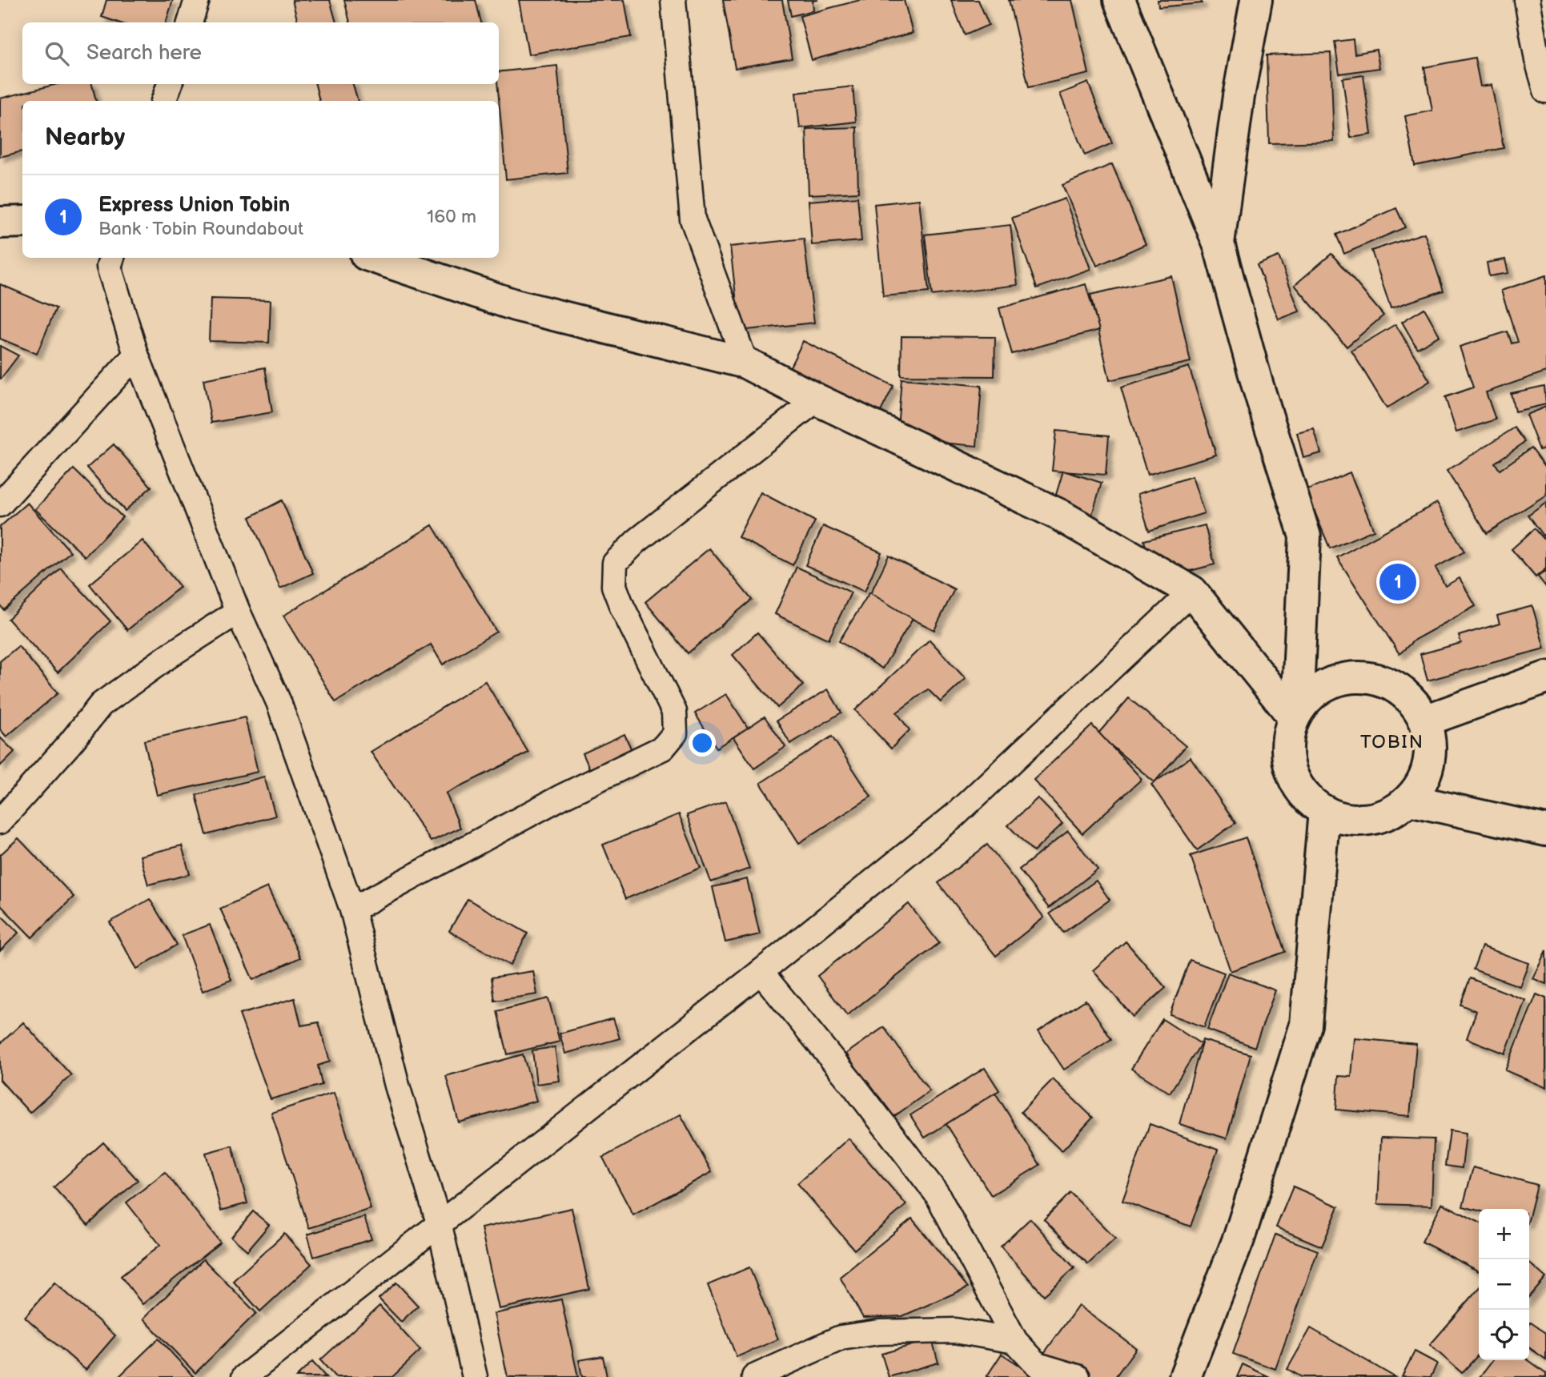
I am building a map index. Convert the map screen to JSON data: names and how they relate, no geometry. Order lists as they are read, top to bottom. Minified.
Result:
{"districts":["TOBIN"],"page":{"search":"Search here","heading":"Nearby","list":[{"mark":"1","name":"Express Union Tobin","note":"Bank · Tobin Roundabout","value":"160 m"}],"pins":"1","map_buttons":["+","−"]}}
